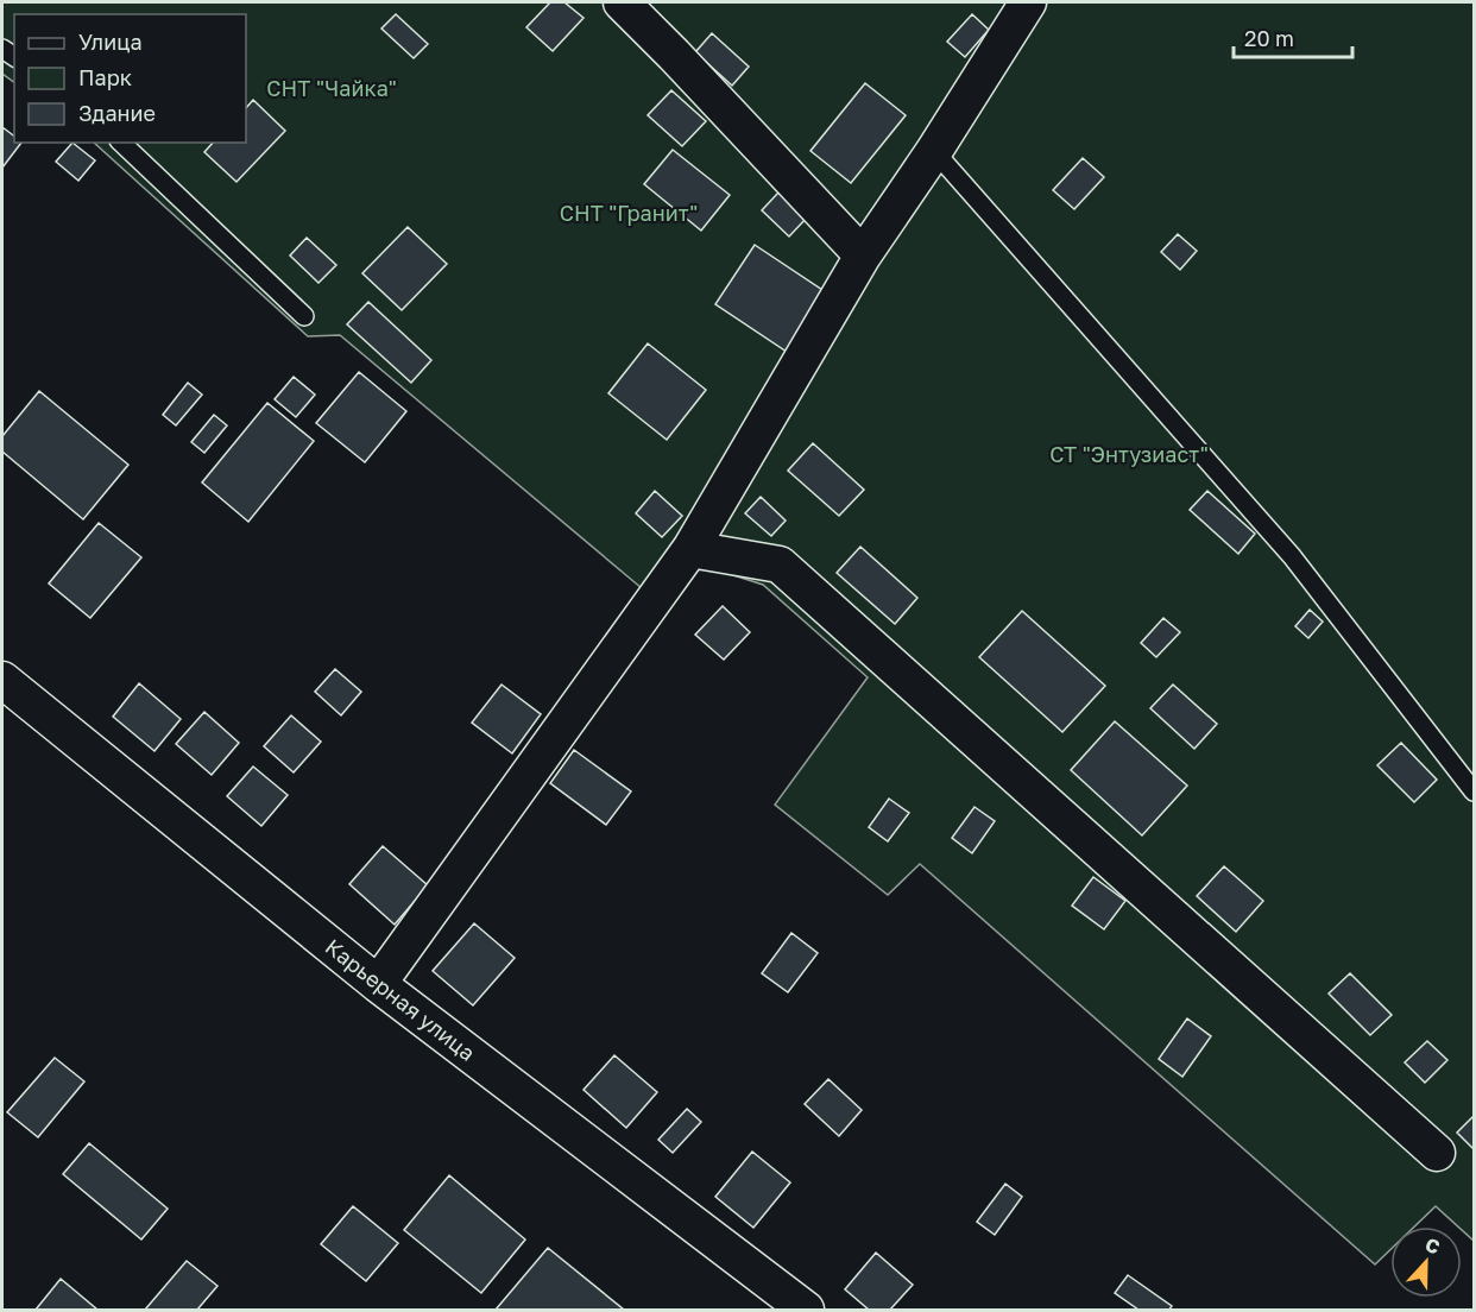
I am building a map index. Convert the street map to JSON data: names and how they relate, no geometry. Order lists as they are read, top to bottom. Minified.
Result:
{"streets":{"street":["Карьерная улица"]},"parks":["СНТ \"Чайка\"","СНТ \"Гранит\"","СТ \"Энтузиаст\""],"legend":["Улица","Парк","Здание"],"scale_bar":"20 m","north":"top"}
